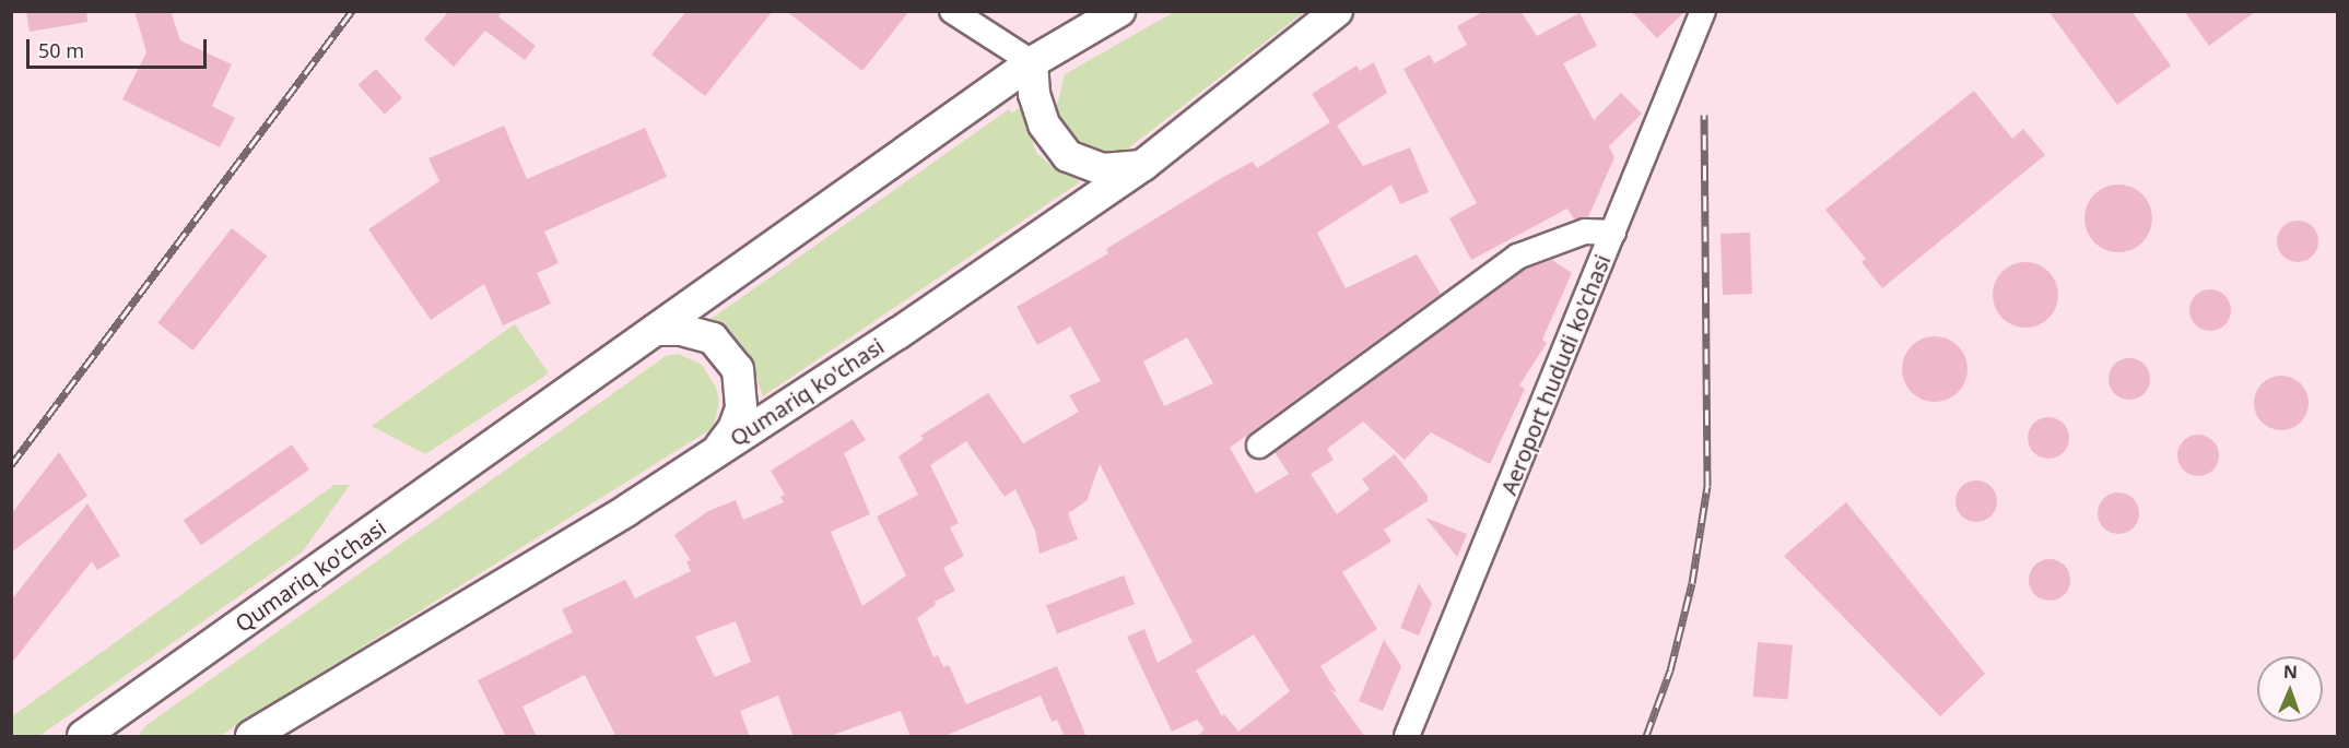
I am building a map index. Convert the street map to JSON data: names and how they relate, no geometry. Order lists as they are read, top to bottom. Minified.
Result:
{"streets":{"main road":["Qumariq ko'chasi"],"street":["Aeroport hududi ko'chasi"]},"scale_bar":"50 m","north":"top"}
